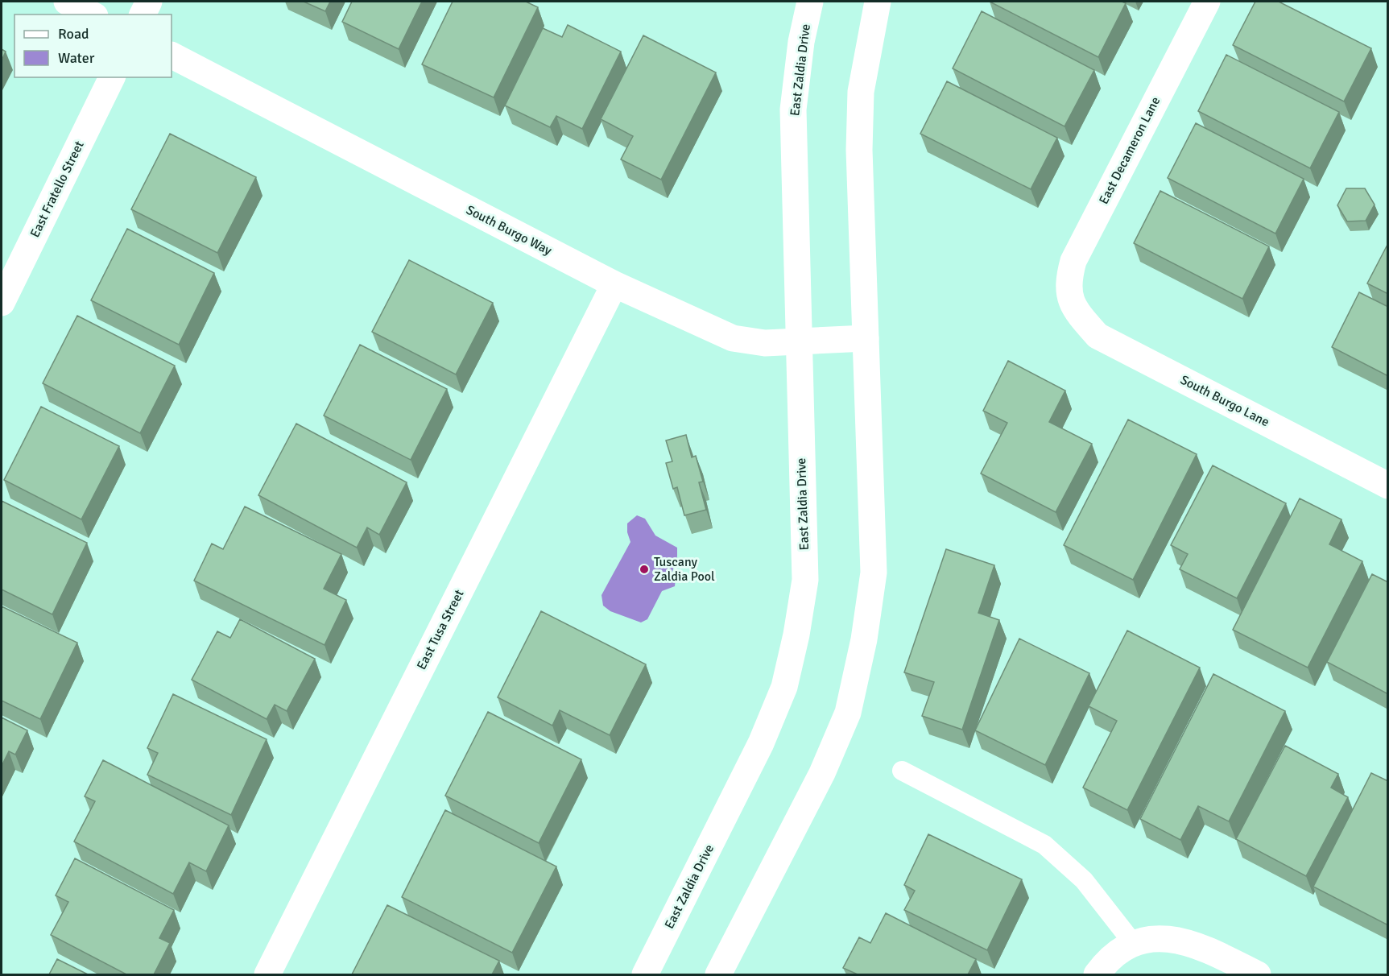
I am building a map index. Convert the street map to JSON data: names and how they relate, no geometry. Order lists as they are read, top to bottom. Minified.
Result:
{"streets":{"street":["East Zaldia Drive","East Decameron Lane","East Fratello Street","South Burgo Way","South Burgo Lane","East Tusa Street"]},"crossings":[["East Zaldia Drive","South Burgo Way"],["East Decameron Lane","South Burgo Lane"],["South Burgo Way","East Tusa Street"]],"places":["Tuscany Zaldia Pool"],"legend":["Road","Water"]}
